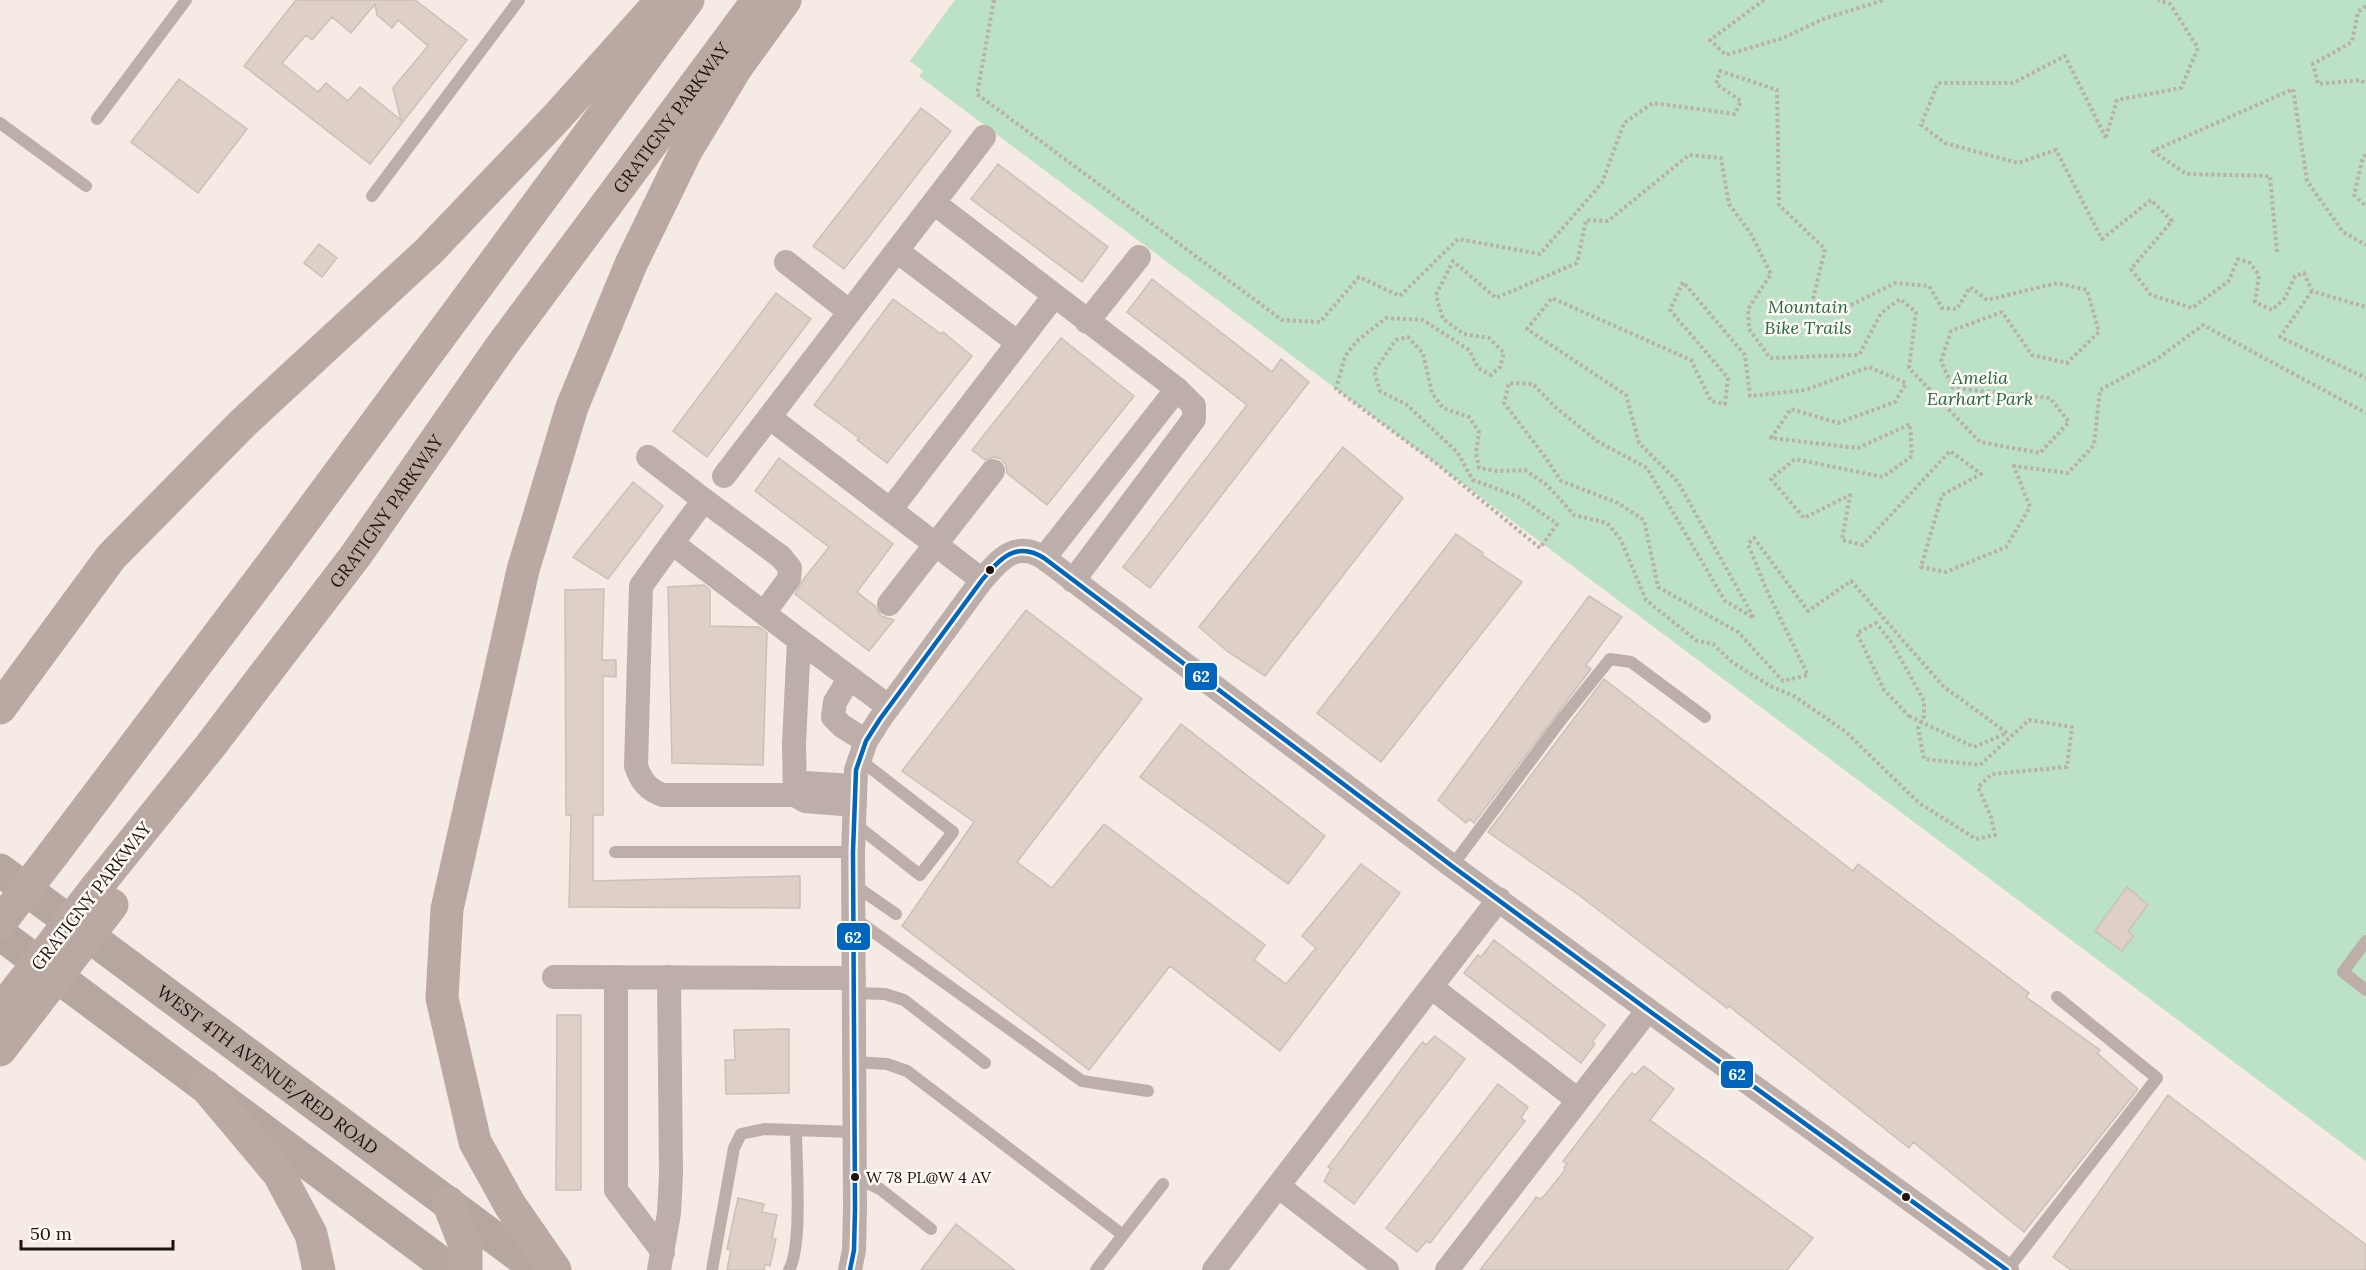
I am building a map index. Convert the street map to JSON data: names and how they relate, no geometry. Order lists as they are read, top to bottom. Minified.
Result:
{"streets":{"highway":["GRATIGNY PARKWAY"],"main road":["WEST 4TH AVENUE/RED ROAD"]},"parks":["Mountain Bike Trails","Amelia Earhart Park"],"places":["W 78 PL@W 4 AV"],"lines":["transit line 62"],"scale_bar":"50 m"}
